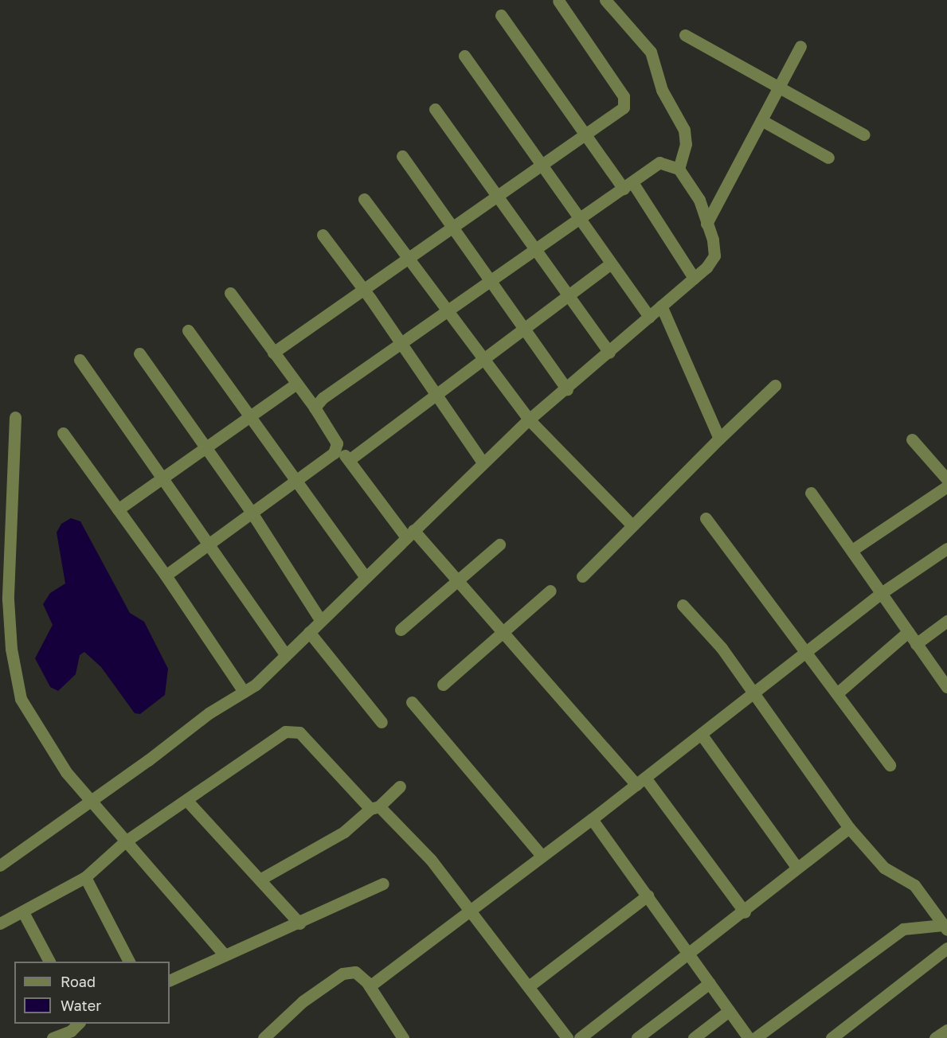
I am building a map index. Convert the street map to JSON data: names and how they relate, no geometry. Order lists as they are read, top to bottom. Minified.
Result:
{"legend":["Road","Water"]}
